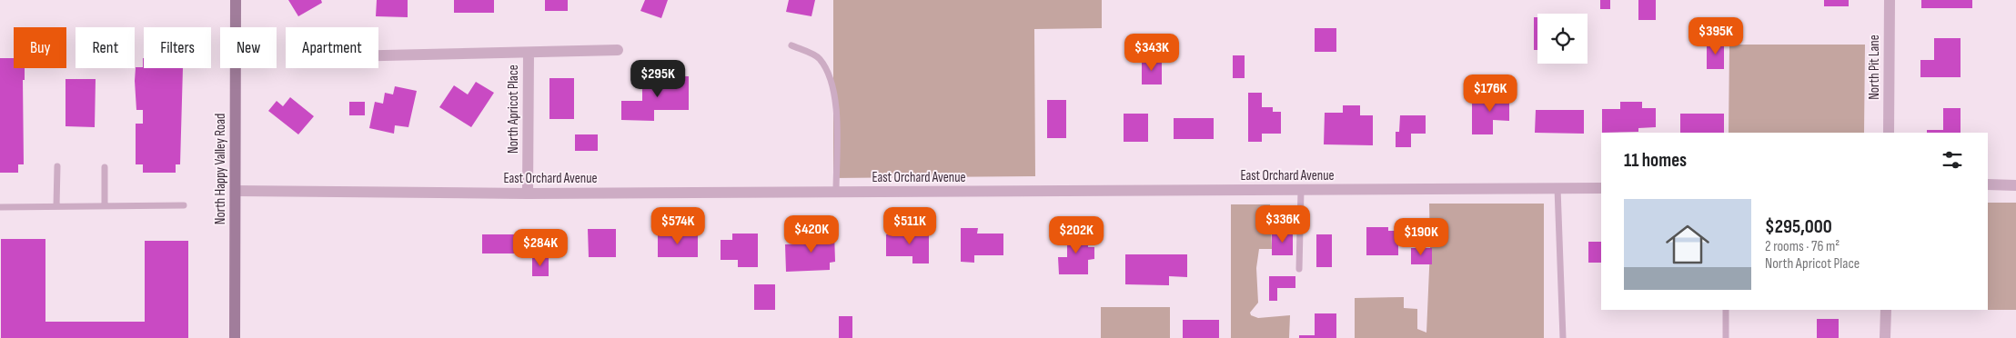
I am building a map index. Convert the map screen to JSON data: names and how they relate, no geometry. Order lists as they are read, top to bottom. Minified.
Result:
{"streets":{"main road":["North Happy Valley Road"],"street":["North Pit Lane","North Apricot Place","East Orchard Avenue"]},"crossings":[["North Apricot Place","East Orchard Avenue"],["North Happy Valley Road","East Orchard Avenue"]],"page":{"price":["$395K","$343K","$295K","$176K","$336K","$574K","$511K","$420K","$202K","$190K","$284K"],"chip":["Buy","Rent","Filters","New","Apartment"],"heading":"11 homes","list":[{"name":"$295,000","note":"2 rooms · 76 m² · North Apricot Place"}]}}
